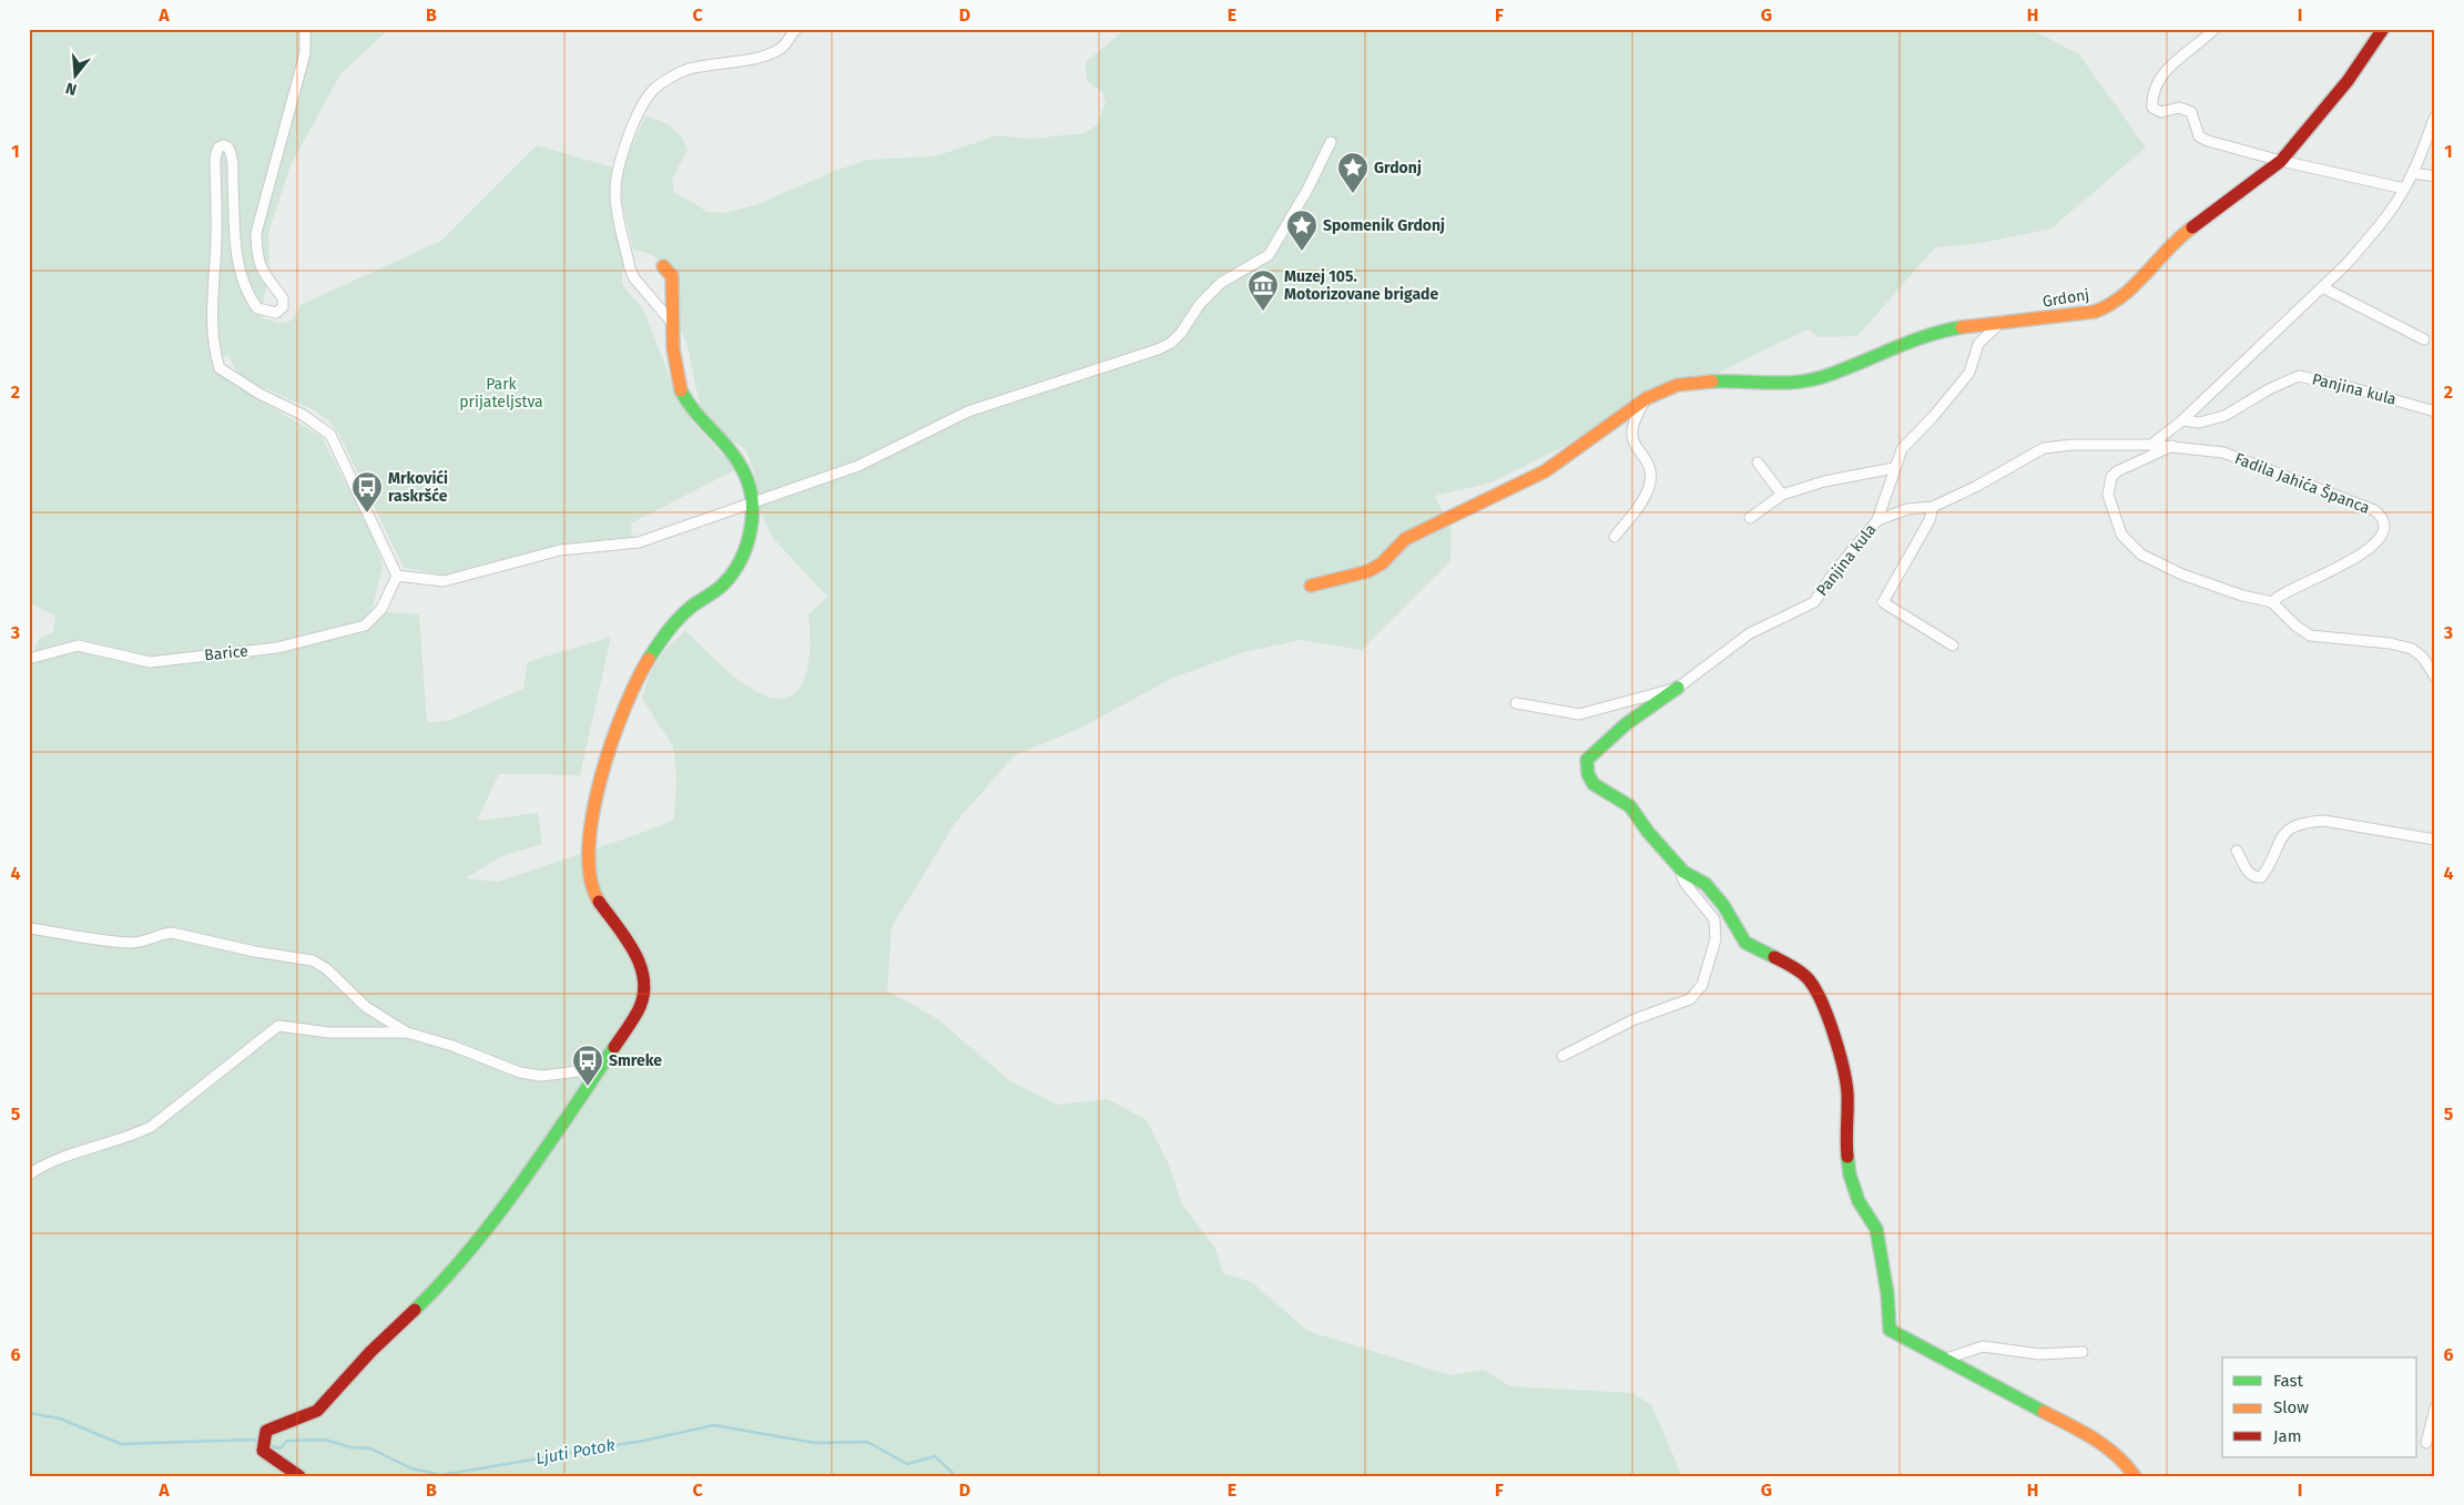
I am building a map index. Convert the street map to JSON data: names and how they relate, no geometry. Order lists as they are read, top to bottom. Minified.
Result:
{"streets":{"street":["Grdonj","Panjina kula","Fadila Jahića Španca","Barice"]},"crossings":[["Panjina kula","Fadila Jahića Španca"]],"water":["Ljuti Potok"],"parks":["Park prijateljstva"],"places":{"place":["Grdonj","Spomenik Grdonj"],"museum":["Muzej 105. Motorizovane brigade"],"bus stop":["Mrkovići raskršće","Smreke"]},"legend":["Fast","Slow","Jam"],"north":"bottom","grid":{"columns":["A","B","C","D","E","F","G","H","I"],"rows":["1","2","3","4","5","6"]}}
